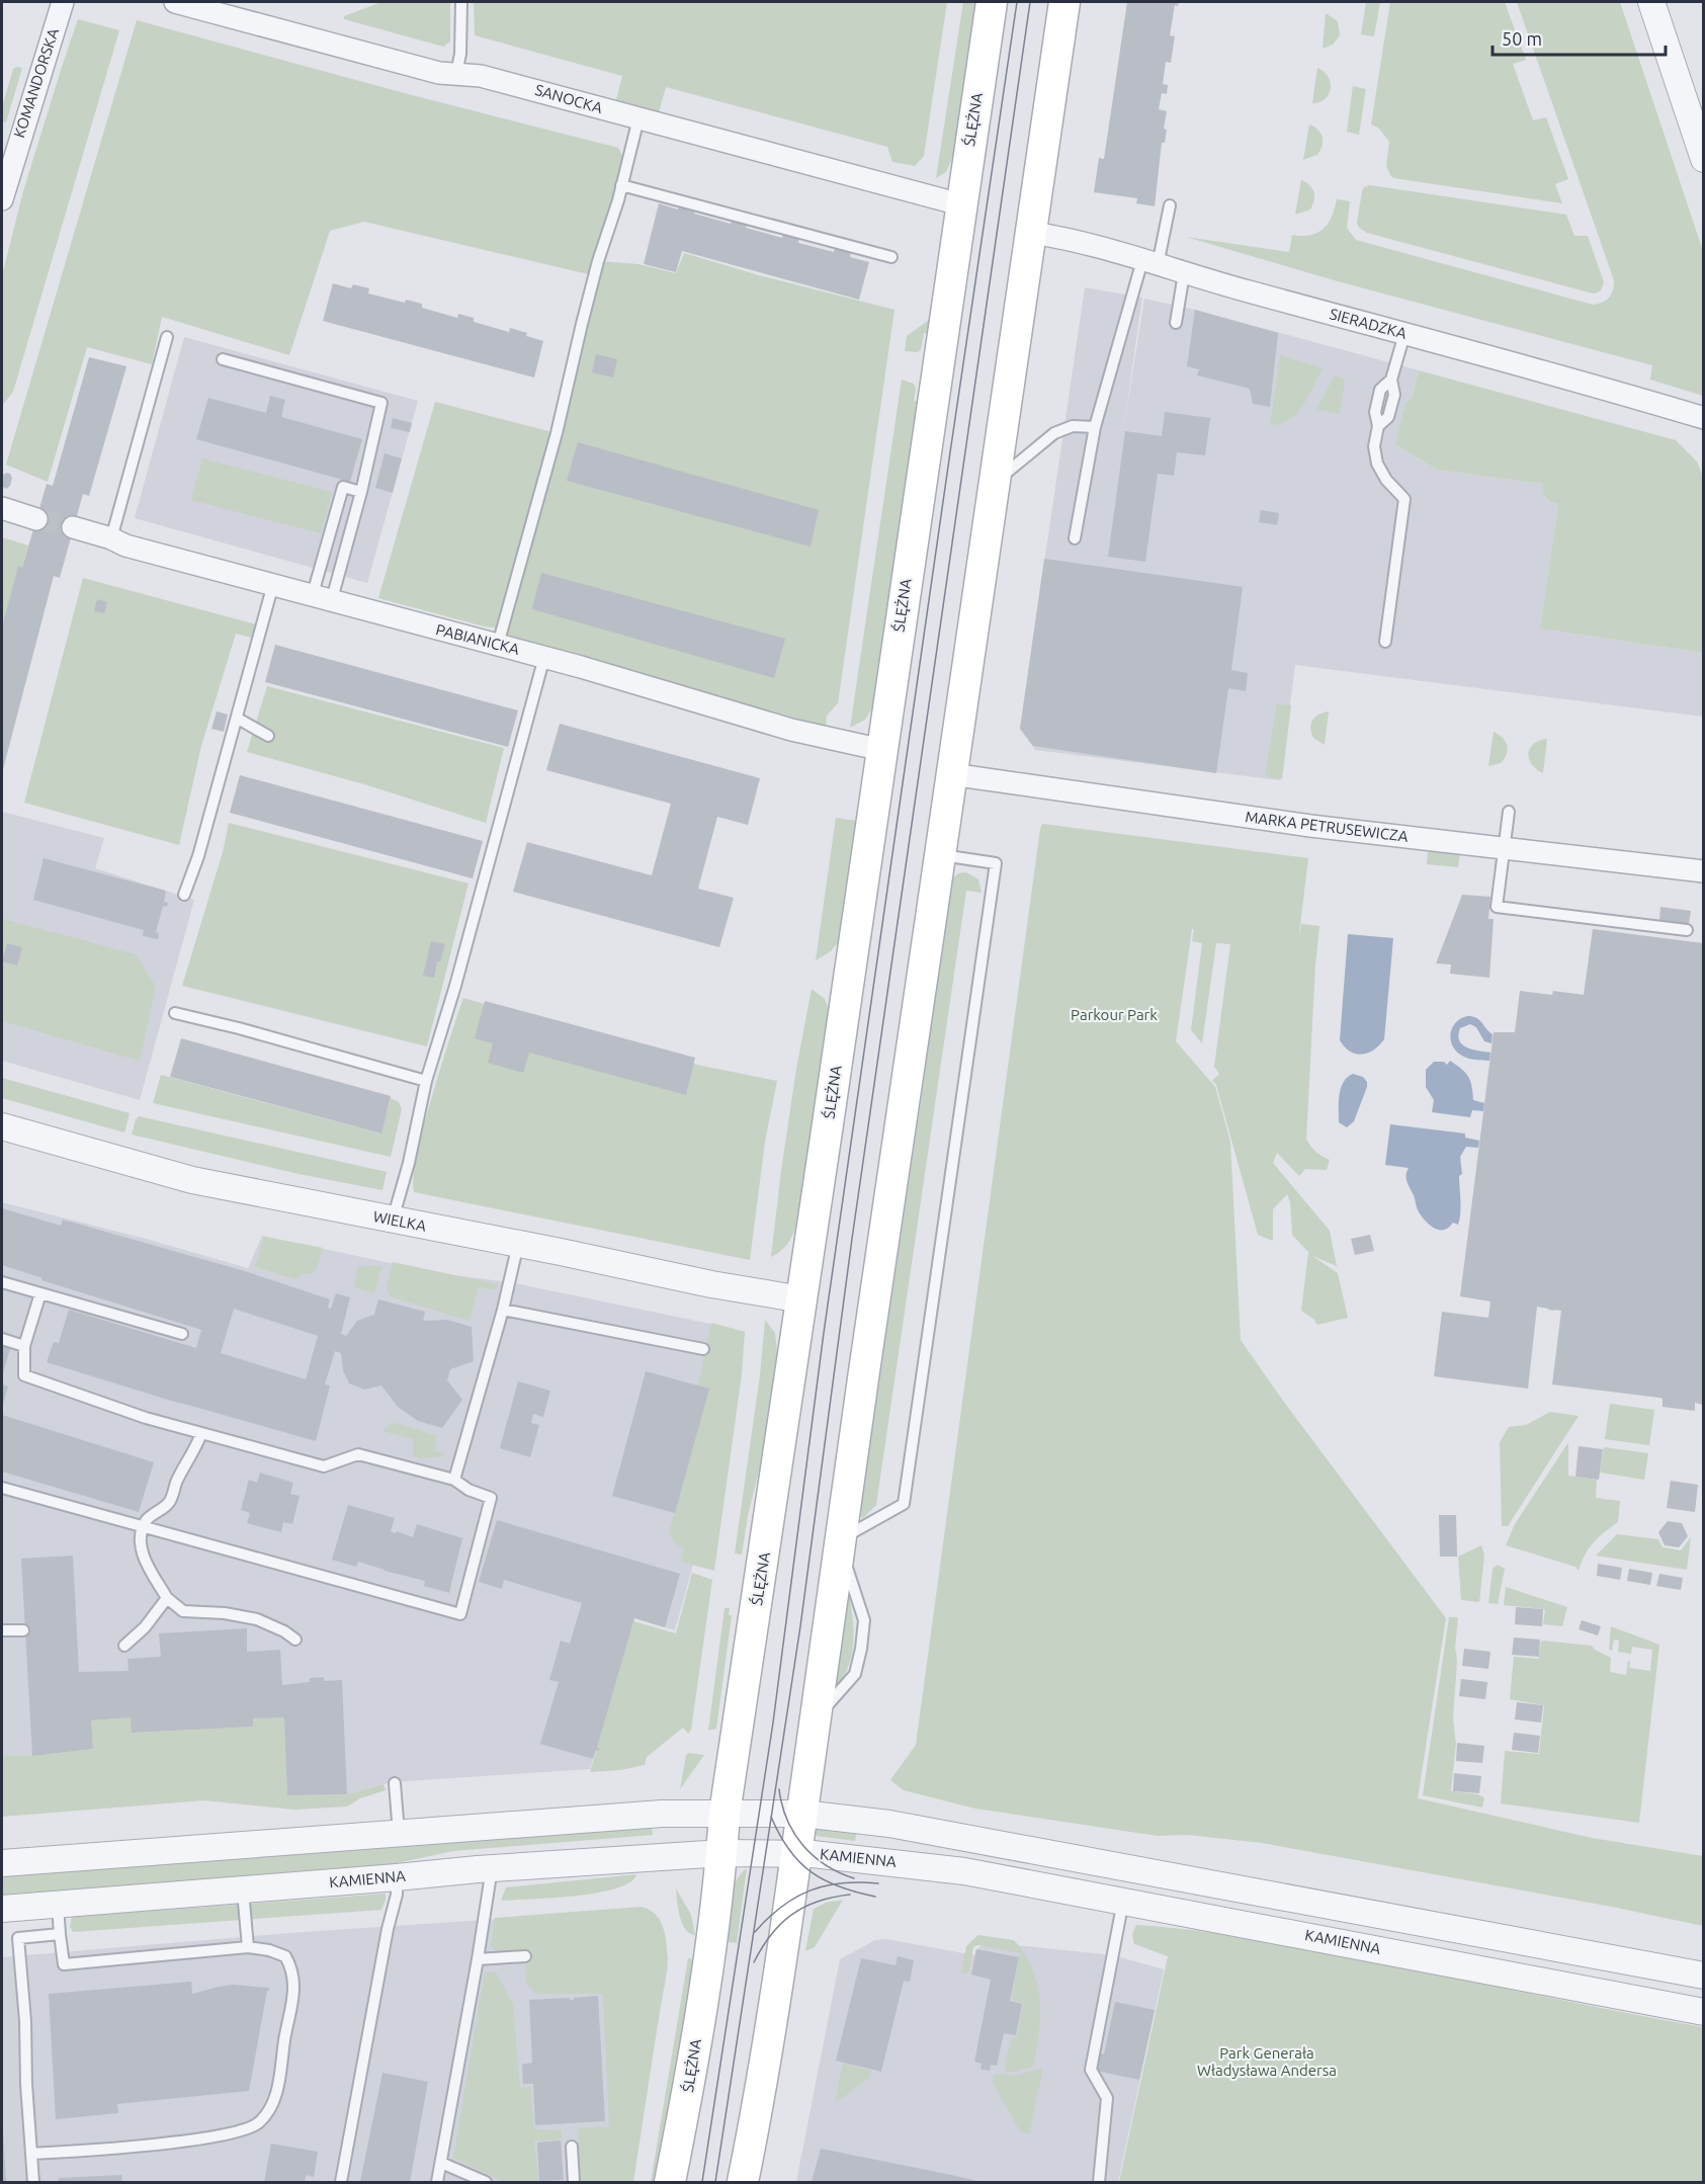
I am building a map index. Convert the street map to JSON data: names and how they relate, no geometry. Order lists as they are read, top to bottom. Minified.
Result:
{"streets":{"main road":["ŚLĘŻNA"],"street":["KOMANDORSKA","SANOCKA","SIERADZKA","PABIANICKA","MARKA PETRUSEWICZA","WIELKA","KAMIENNA"]},"crossings":[["SANOCKA","ŚLĘŻNA"],["ŚLĘŻNA","PABIANICKA"],["ŚLĘŻNA","WIELKA"],["ŚLĘŻNA","KAMIENNA"]],"parks":["Parkour Park","Park Generała Władysława Andersa"],"scale_bar":"50 m"}
